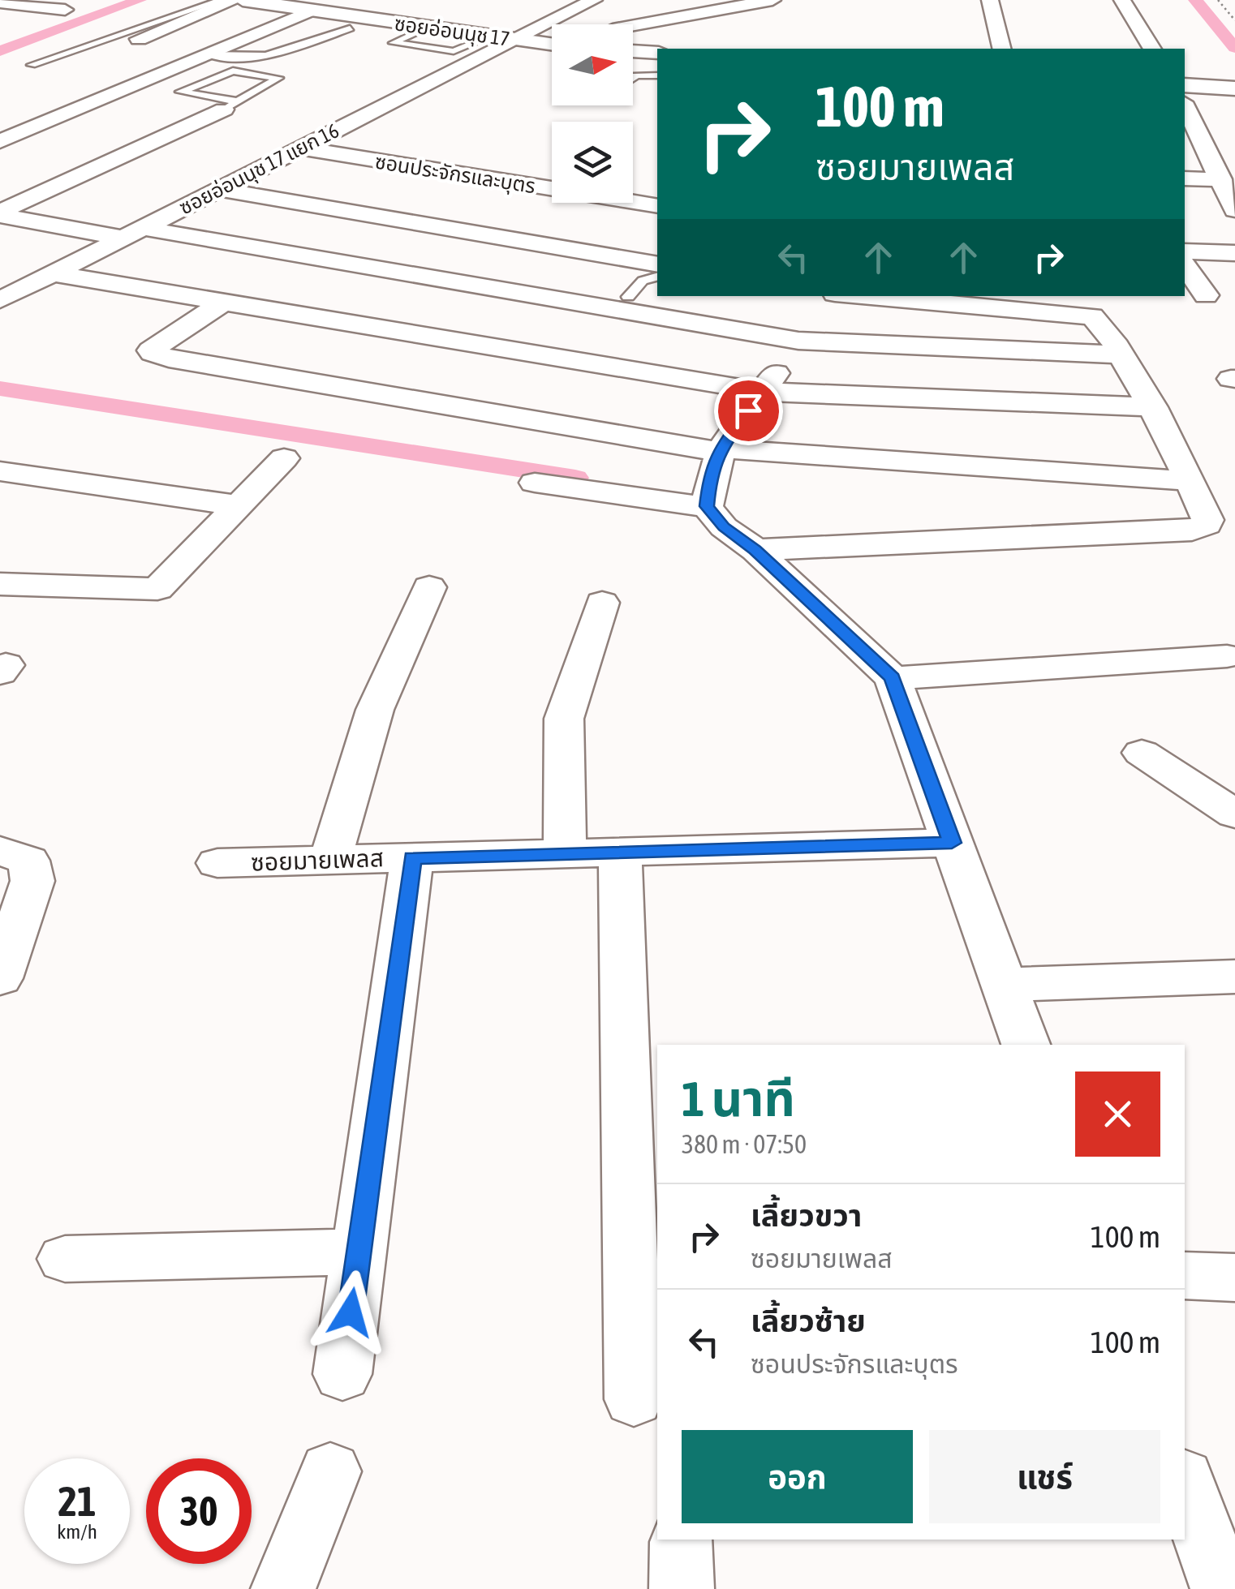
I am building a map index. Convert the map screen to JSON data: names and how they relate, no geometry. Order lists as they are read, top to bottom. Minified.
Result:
{"streets":{"street":["ซอยอ่อนนุช 17","ซอยอ่อนนุช 17 แยก 16","ซอนประจักรและบุตร","ซอยมายเพลส"]},"crossings":[["ซอยอ่อนนุช 17","ซอยอ่อนนุช 17 แยก 16"],["ซอยอ่อนนุช 17 แยก 16","ซอนประจักรและบุตร"]],"north":"right","page":{"turn":["100 m","ซอยมายเพลส"],"heading":["1 นาที","380 m · 07:50"],"list":[{"name":"เลี้ยวขวา","note":"ซอยมายเพลส","value":"100 m"},{"name":"เลี้ยวซ้าย","note":"ซอนประจักรและบุตร","value":"100 m"}],"buttons":["ออก","แชร์"],"speed":"21 km/h","limit":"30"}}
